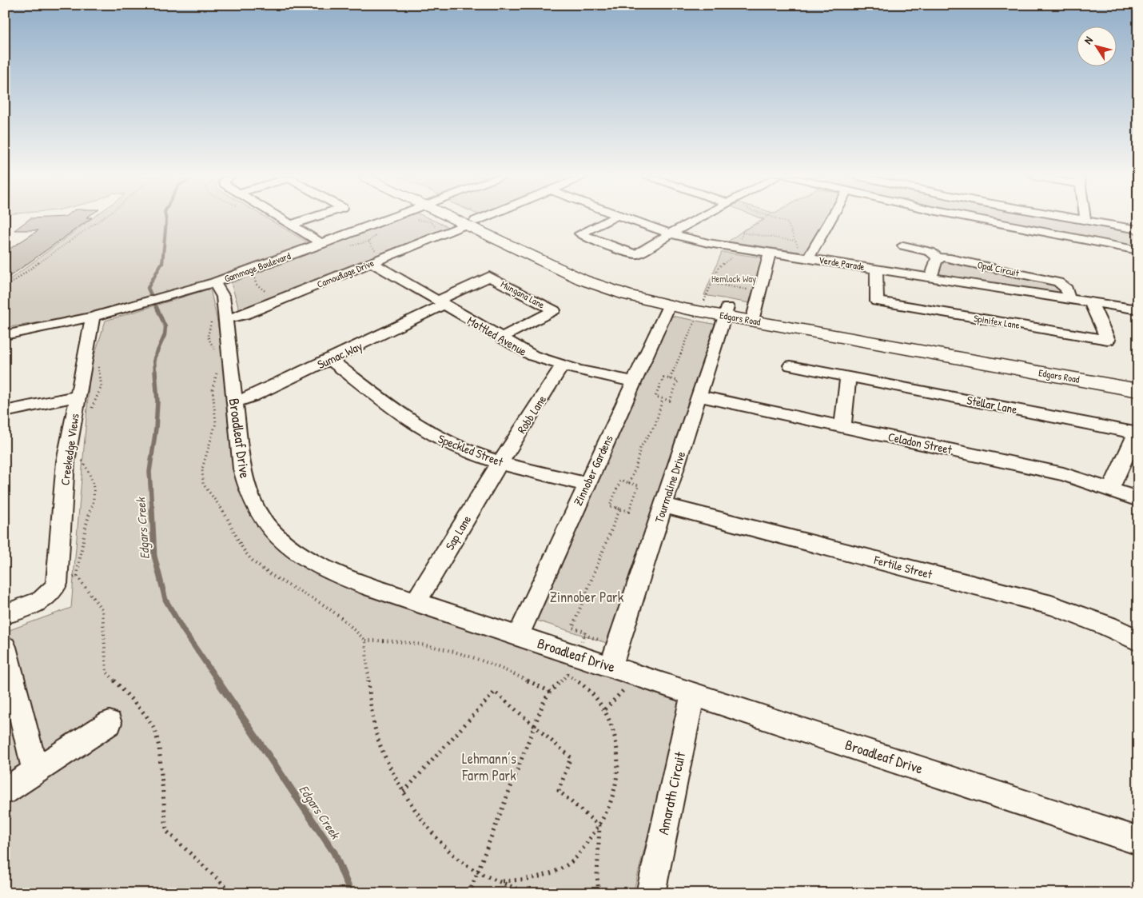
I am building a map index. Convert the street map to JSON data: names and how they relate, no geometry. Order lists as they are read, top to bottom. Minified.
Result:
{"streets":{"main road":["Edgars Road"],"street":["Verde Parade","Gammage Boulevard","Opal Circuit","Camouflage Drive","Mungana Lane","Spinifex Lane","Mottled Avenue","Sumac Way","Stellar Lane","Robb Lane","Broadleaf Drive","Celadon Street","Creekedge Views","Speckled Street","Zinnober Gardens","Tourmaline Drive","Sap Lane","Fertile Street","Amarath Circuit"]},"crossings":[["Verde Parade","Opal Circuit"],["Verde Parade","Spinifex Lane"],["Gammage Boulevard","Broadleaf Drive"],["Gammage Boulevard","Creekedge Views"],["Camouflage Drive","Edgars Road"],["Camouflage Drive","Mottled Avenue"],["Camouflage Drive","Broadleaf Drive"],["Mungana Lane","Mottled Avenue"],["Mungana Lane","Sumac Way"],["Edgars Road","Zinnober Gardens"],["Edgars Road","Tourmaline Drive"],["Mottled Avenue","Sumac Way"],["Mottled Avenue","Robb Lane"],["Mottled Avenue","Zinnober Gardens"],["Sumac Way","Broadleaf Drive"],["Sumac Way","Speckled Street"],["Stellar Lane","Celadon Street"],["Robb Lane","Speckled Street"],["Robb Lane","Sap Lane"],["Broadleaf Drive","Zinnober Gardens"],["Broadleaf Drive","Tourmaline Drive"],["Broadleaf Drive","Sap Lane"],["Broadleaf Drive","Amarath Circuit"],["Celadon Street","Tourmaline Drive"],["Speckled Street","Zinnober Gardens"],["Speckled Street","Sap Lane"],["Tourmaline Drive","Fertile Street"]],"water":["Edgars Creek"],"parks":["Hemlock Way","Zinnober Park","Lehmann’s Farm Park"],"north":"top left"}
